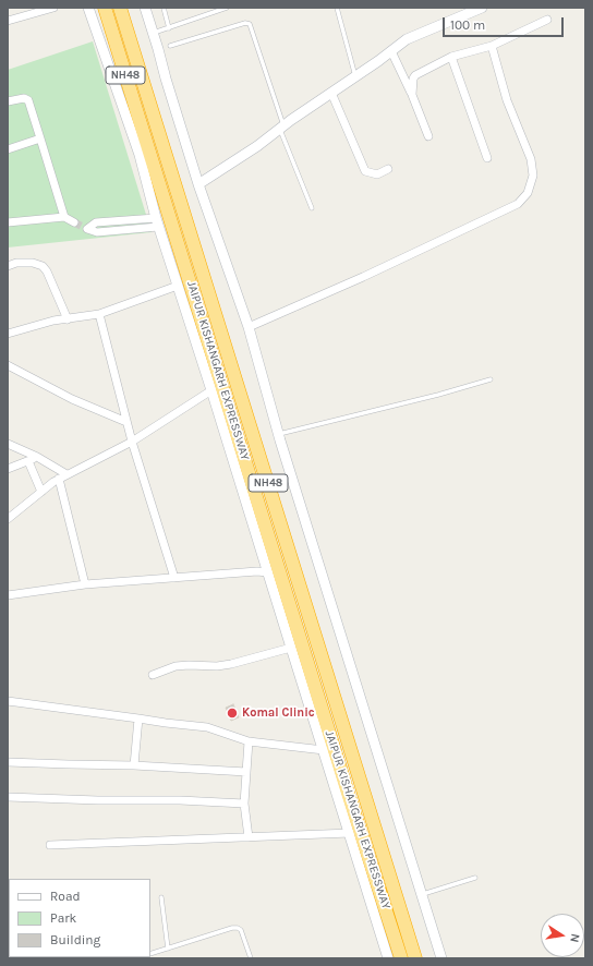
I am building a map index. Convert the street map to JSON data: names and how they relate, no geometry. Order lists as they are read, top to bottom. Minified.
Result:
{"streets":{"highway":["NH48","JAIPUR KISHANGARH EXPRESSWAY"]},"places":["Komal Clinic"],"legend":["Road","Park","Building"],"scale_bar":"100 m","north":"right"}
